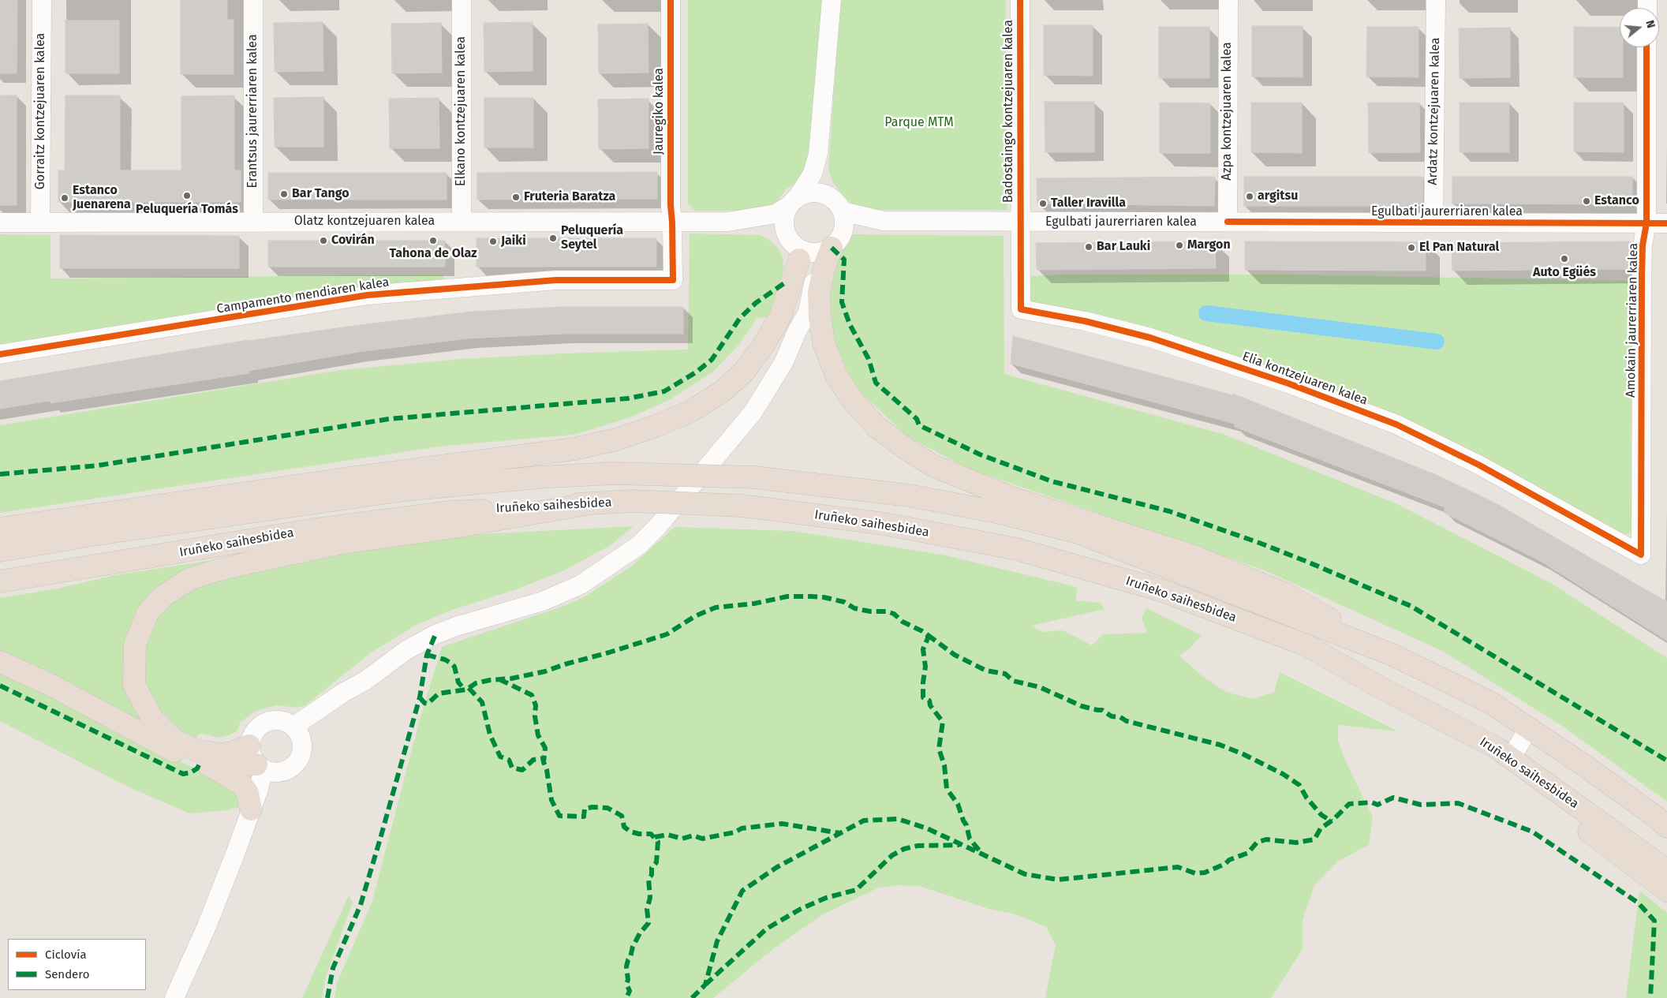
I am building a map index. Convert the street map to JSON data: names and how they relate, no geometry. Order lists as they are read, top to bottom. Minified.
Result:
{"streets":{"highway":["Iruñeko saihesbidea"],"street":["Gorraitz kontzejuaren kalea","Erantsus jaurerriaren kalea","Elkano kontzejuaren kalea","Jauregiko kalea","Badostaingo kontzejuaren kalea","Azpa kontzejuaren kalea","Ardatz kontzejuaren kalea","Egulbati jaurerriaren kalea","Olatz kontzejuaren kalea","Campamento mendiaren kalea","Amokain jaurerriaren kalea","Elia kontzejuaren kalea"]},"crossings":[["Gorraitz kontzejuaren kalea","Olatz kontzejuaren kalea"],["Erantsus jaurerriaren kalea","Olatz kontzejuaren kalea"],["Elkano kontzejuaren kalea","Olatz kontzejuaren kalea"],["Jauregiko kalea","Olatz kontzejuaren kalea"],["Jauregiko kalea","Campamento mendiaren kalea"],["Badostaingo kontzejuaren kalea","Egulbati jaurerriaren kalea"],["Badostaingo kontzejuaren kalea","Elia kontzejuaren kalea"],["Azpa kontzejuaren kalea","Egulbati jaurerriaren kalea"],["Ardatz kontzejuaren kalea","Egulbati jaurerriaren kalea"],["Egulbati jaurerriaren kalea","Olatz kontzejuaren kalea"],["Egulbati jaurerriaren kalea","Amokain jaurerriaren kalea"],["Egulbati jaurerriaren kalea","Elia kontzejuaren kalea"],["Olatz kontzejuaren kalea","Campamento mendiaren kalea"],["Amokain jaurerriaren kalea","Elia kontzejuaren kalea"]],"parks":["Parque MTM"],"places":["Bar Tango","Peluquería Tomás","argitsu","Fruteria Baratza","Estanco Juenarena","Estanco","Taller Iravilla","Peluquería Seytel","Covirán","Tahona de Olaz","Jaiki","Margon","Bar Lauki","El Pan Natural","Auto Egüés"],"legend":["Ciclovía","Sendero"],"north":"right"}
